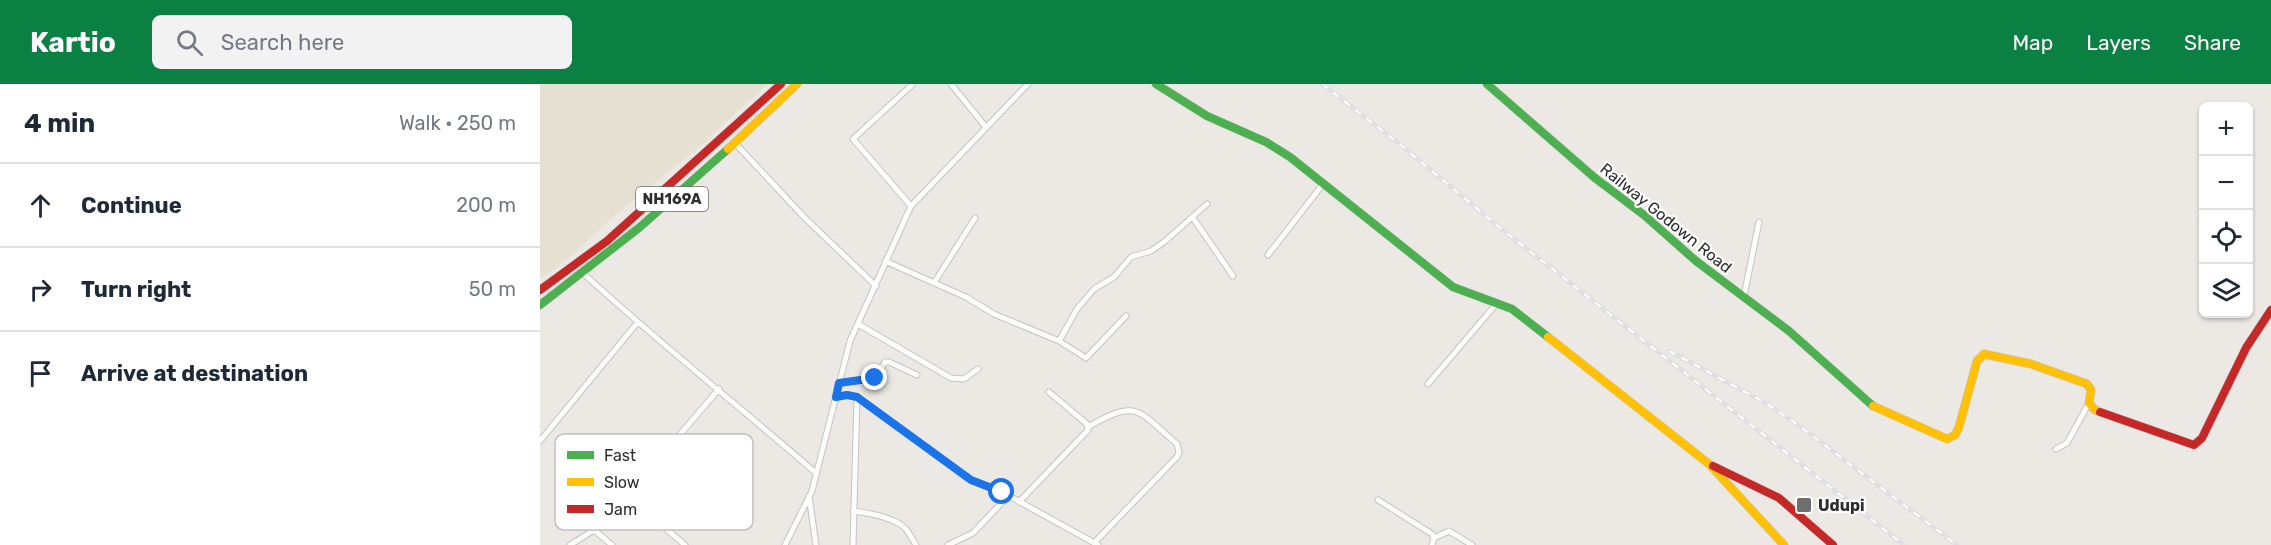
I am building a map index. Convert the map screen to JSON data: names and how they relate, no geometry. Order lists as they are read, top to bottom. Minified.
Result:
{"streets":{"main road":["NH169A","Railway Godown Road"]},"places":{"transit":["Udupi"]},"legend":["Fast","Slow","Jam"],"page":{"header":"Kartio","search":"Search here","nav":["Map","Layers","Share"],"heading":["4 min","Walk · 250 m"],"map_buttons":["+","−"],"list":[["Continue","200 m"],["Turn right","50 m"],"Arrive at destination"]}}
